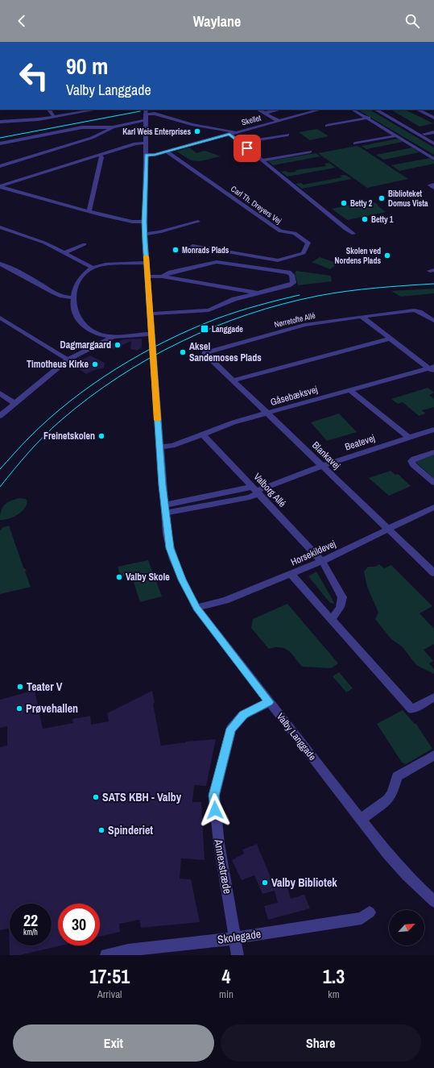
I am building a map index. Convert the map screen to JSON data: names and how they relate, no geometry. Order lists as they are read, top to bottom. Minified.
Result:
{"streets":{"street":["Skellet","Carl Th. Dreyers Vej","Nørretofte Allé","Gåsebæksvej","Beatevej","Blankavej","Valborg Allé","Horsekildevej","Valby Langgade","Annexstræde","Skolegade"]},"crossings":[["Skellet","Carl Th. Dreyers Vej"],["Skellet","Valby Langgade"],["Nørretofte Allé","Blankavej"],["Gåsebæksvej","Blankavej"],["Gåsebæksvej","Valborg Allé"],["Gåsebæksvej","Valby Langgade"],["Beatevej","Blankavej"],["Beatevej","Valborg Allé"],["Beatevej","Valby Langgade"],["Blankavej","Horsekildevej"],["Valborg Allé","Horsekildevej"],["Horsekildevej","Valby Langgade"],["Valby Langgade","Annexstræde"],["Annexstræde","Skolegade"]],"places":{"other":["Karl Weis Enterprises","Biblioteket Domus Vista","Betty 2","Betty 1","Monrads Plads","Skolen ved Nordens Plads","Dagmargaard","Aksel Sandemoses Plads","Timotheus Kirke","Freinetskolen","Valby Skole","Teater V","Prøvehallen","SATS KBH - Valby","Spinderiet","Valby Bibliotek"],"transit":["Langgade"]},"north":"top right","page":{"header":"Waylane","turn":["90 m","Valby Langgade"],"speed":"22 km/h","limit":"30","eta":["17:51","Arrival","4","min","1.3","km"],"buttons":["Exit","Share"]}}
